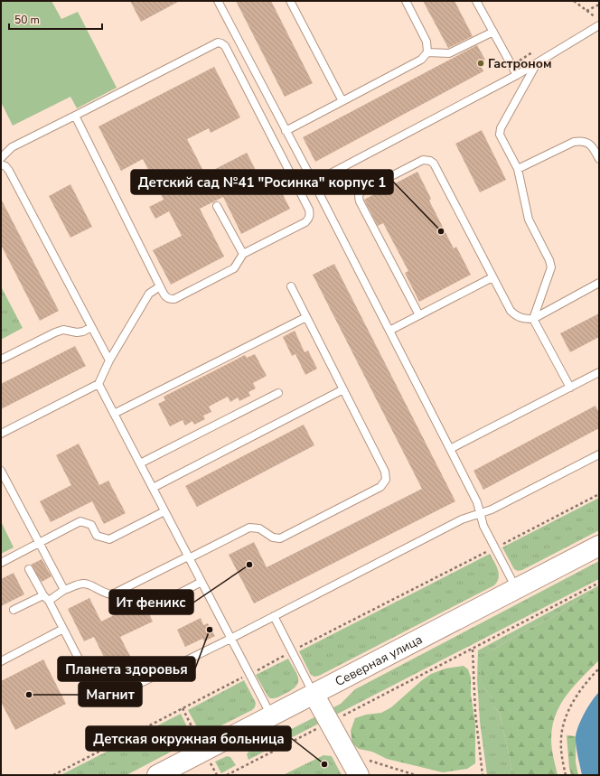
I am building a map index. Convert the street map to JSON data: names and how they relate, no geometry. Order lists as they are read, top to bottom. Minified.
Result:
{"streets":{"main road":["Северная улица"]},"places":["Гастроном","Детский сад №41 \"Росинка\" корпус 1","Ит феникс","Планета здоровья","Магнит","Детская окружная больница"],"scale_bar":"50 m"}
